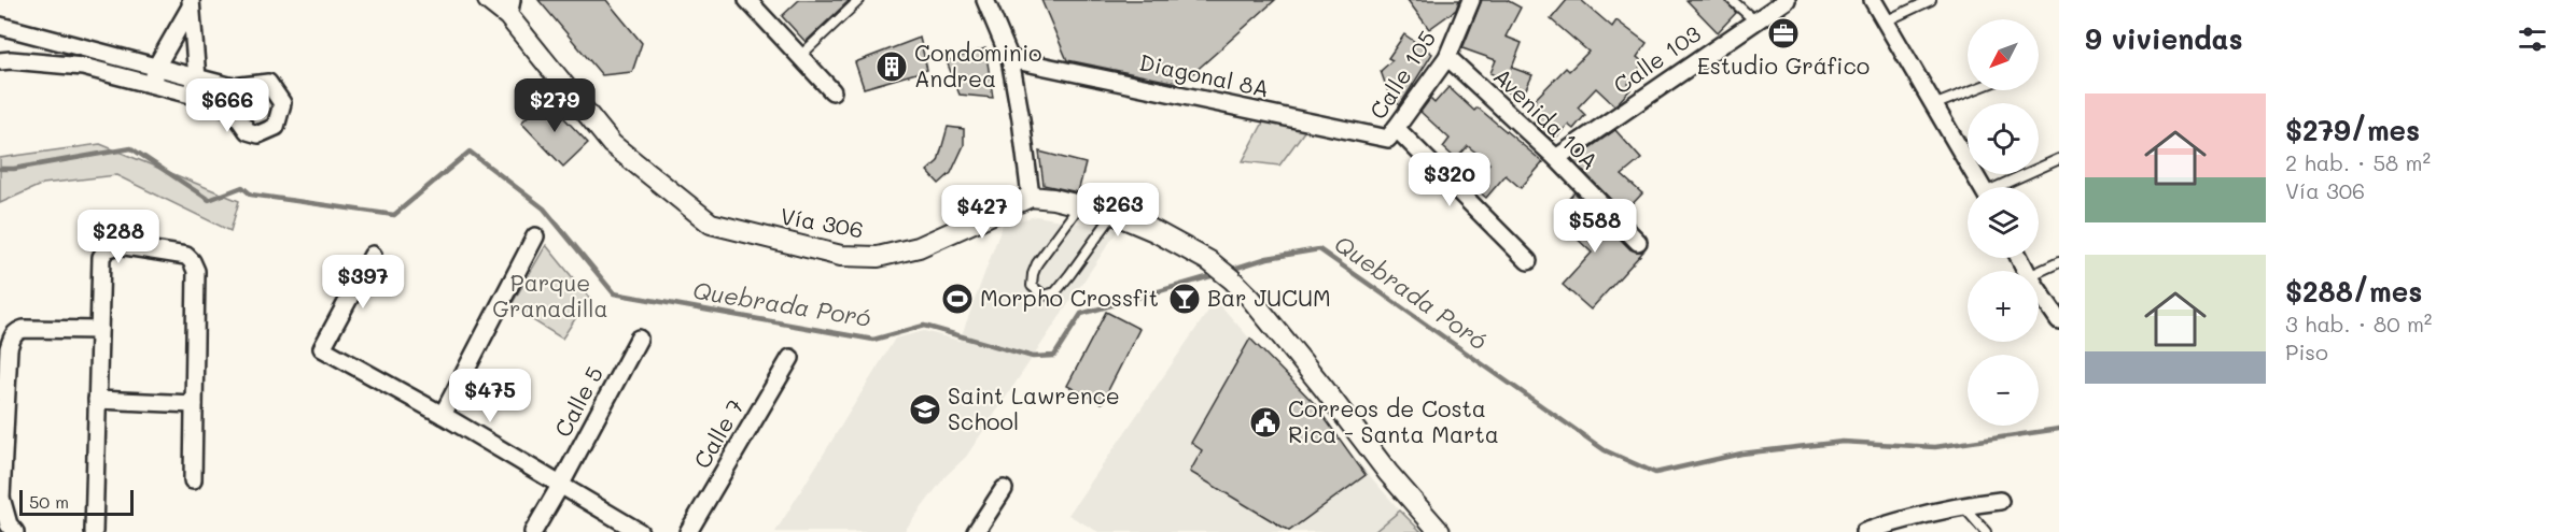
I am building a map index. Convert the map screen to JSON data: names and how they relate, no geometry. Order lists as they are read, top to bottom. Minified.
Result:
{"streets":{"street":["Calle 103","Calle 105","Diagonal 8A","Avenida 10A","Vía 306","Calle 5","Calle 7"]},"crossings":[["Calle 103","Avenida 10A"],["Calle 105","Diagonal 8A"],["Calle 105","Avenida 10A"]],"water":["Quebrada Poró"],"parks":["Parque Granadilla"],"places":{"office":["Estudio Gráfico"],"building":["Condominio Andrea"],"sports":["Morpho Crossfit"],"bar":["Bar JUCUM"],"school or university":["Saint Lawrence School"],"public building":["Correos de Costa Rica - Santa Marta"]},"scale_bar":"50 m","north":"bottom left","page":{"heading":"9 viviendas","map_buttons":["+","−"],"list":[{"name":"$279/mes","note":"2 hab. · 58 m² · Vía 306"},{"name":"$288/mes","note":"3 hab. · 80 m² · Piso"}],"price":["$666","$279","$320","$263","$427","$588","$288","$397","$475"],"scale":"50 m"}}
